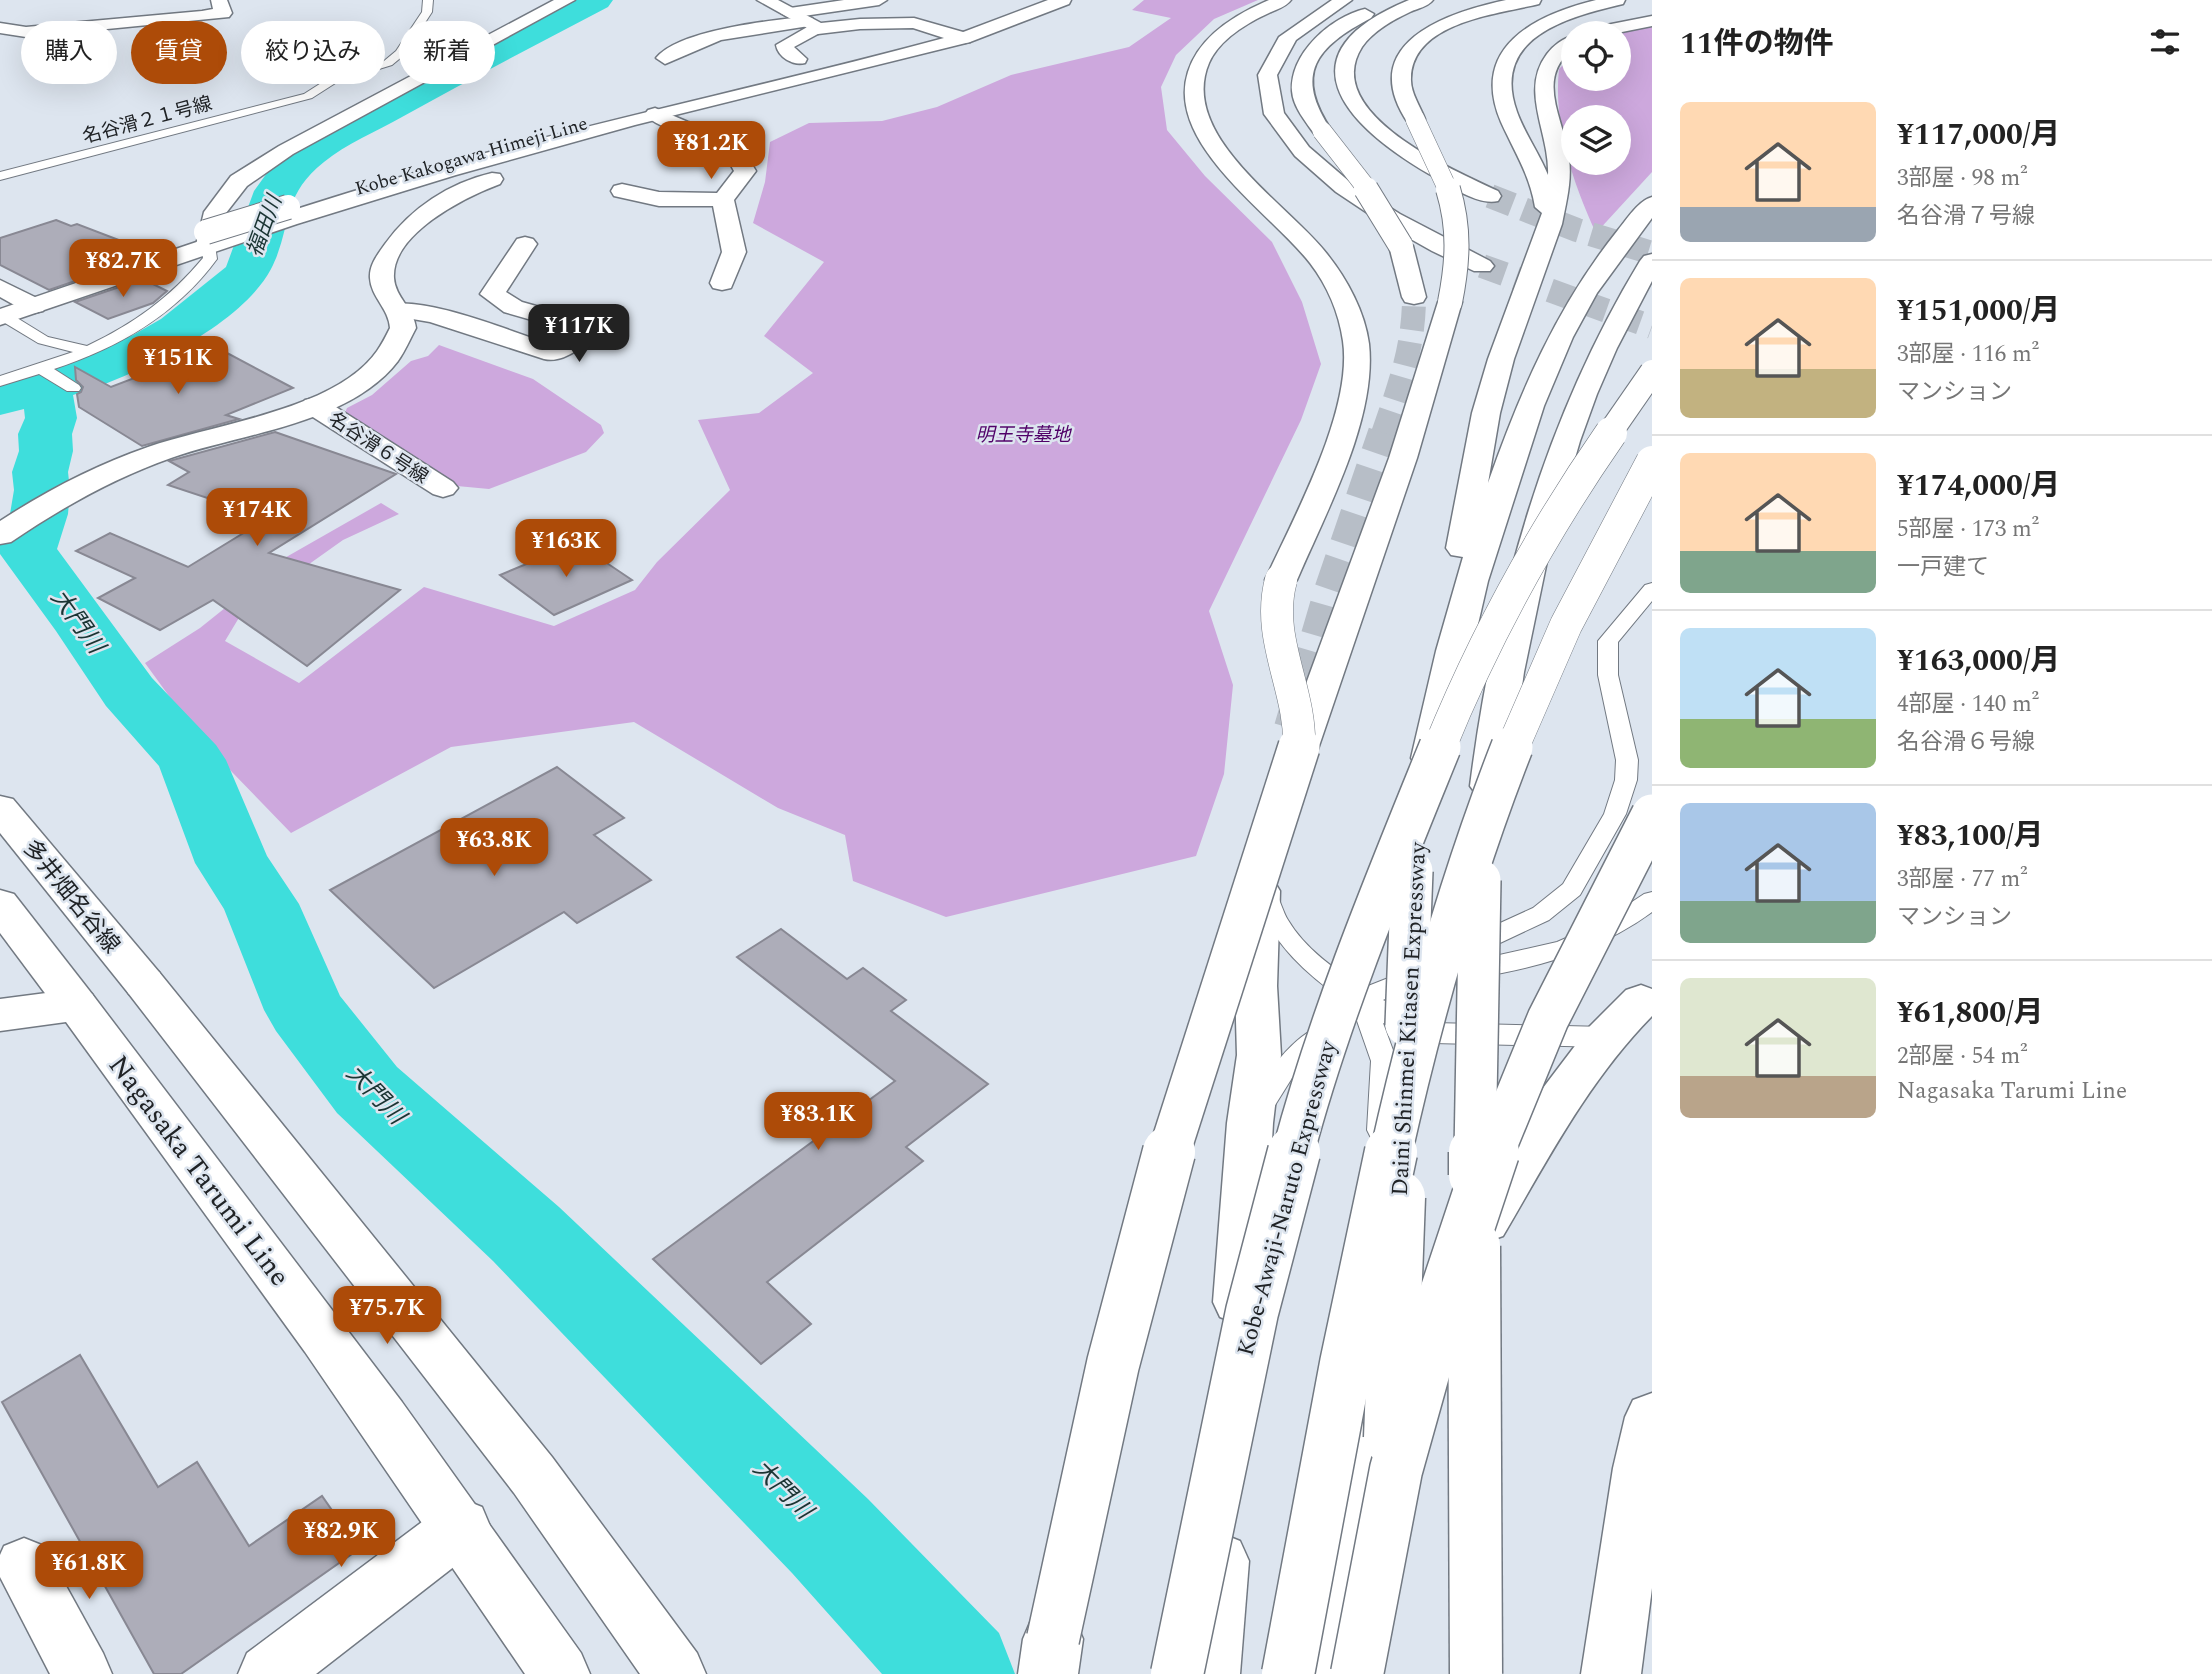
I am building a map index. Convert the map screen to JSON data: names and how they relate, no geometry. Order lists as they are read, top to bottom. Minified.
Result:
{"streets":{"main road":["Kobe Kakogawa Himeji Line","名谷滑６号線","多井畑名谷線","Daini Shinmei Kitasen Expressway","Nagasaka Tarumi Line","Kobe-Awaji-Naruto Expressway"],"lane":["名谷滑２１号線"]},"water":["福田川","大門川"],"parks":["明王寺墓地"],"page":{"heading":"11件の物件","chip":["購入","賃貸","絞り込み","新着"],"list":[{"name":"¥117,000/月","note":"3部屋 · 98 m² · 名谷滑７号線"},{"name":"¥151,000/月","note":"3部屋 · 116 m² · マンション"},{"name":"¥174,000/月","note":"5部屋 · 173 m² · 一戸建て"},{"name":"¥163,000/月","note":"4部屋 · 140 m² · 名谷滑６号線"},{"name":"¥83,100/月","note":"3部屋 · 77 m² · マンション"},{"name":"¥61,800/月","note":"2部屋 · 54 m² · Nagasaka Tarumi Line"}],"price":["¥81.2K","¥82.7K","¥117K","¥151K","¥174K","¥163K","¥63.8K","¥83.1K","¥75.7K","¥82.9K","¥61.8K"]}}
